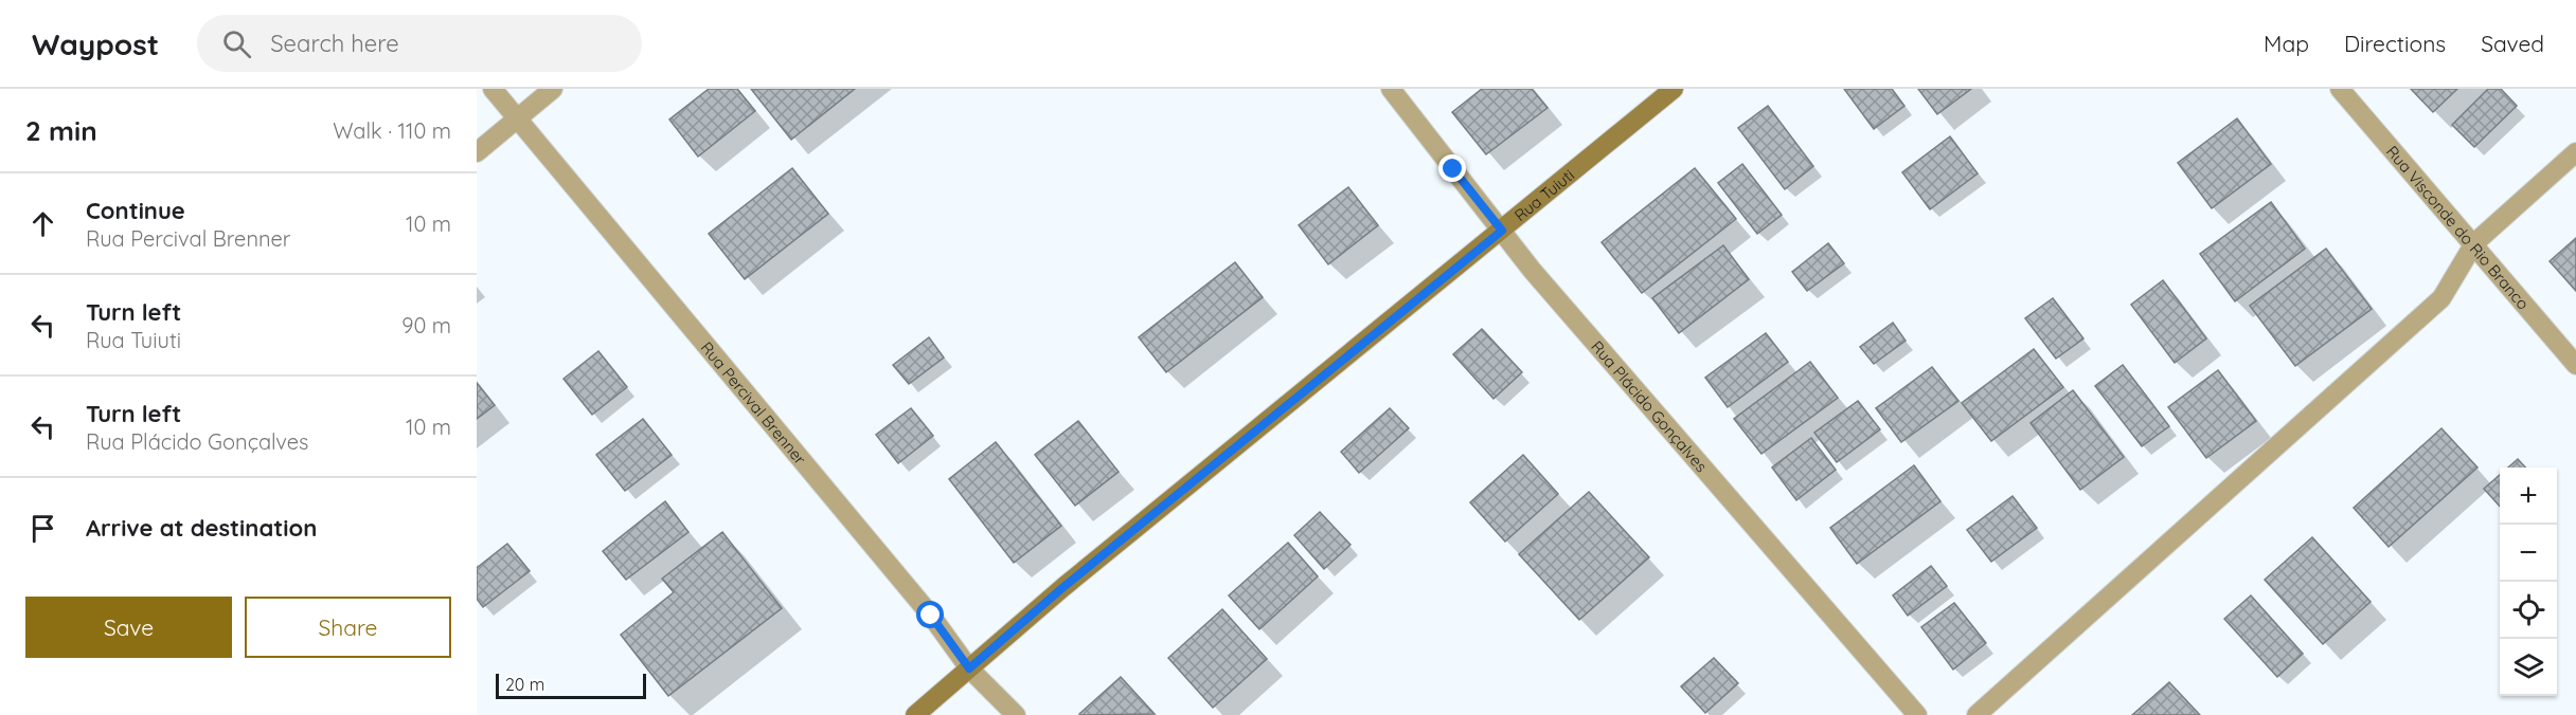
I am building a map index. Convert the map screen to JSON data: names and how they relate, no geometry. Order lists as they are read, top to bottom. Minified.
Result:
{"streets":{"main road":["Rua Tuiuti"],"street":["Rua Visconde do Rio Branco","Rua Percival Brenner","Rua Plácido Gonçalves"]},"crossings":[["Rua Tuiuti","Rua Percival Brenner"],["Rua Tuiuti","Rua Plácido Gonçalves"]],"scale_bar":"20 m","page":{"header":"Waypost","search":"Search here","nav":["Map","Directions","Saved"],"heading":["2 min","Walk · 110 m"],"list":[["Continue","Rua Percival Brenner","10 m"],["Turn left","Rua Tuiuti","90 m"],["Turn left","Rua Plácido Gonçalves","10 m"],"Arrive at destination"],"map_buttons":["+","−"],"buttons":["Save","Share"],"scale":"20 m"}}
